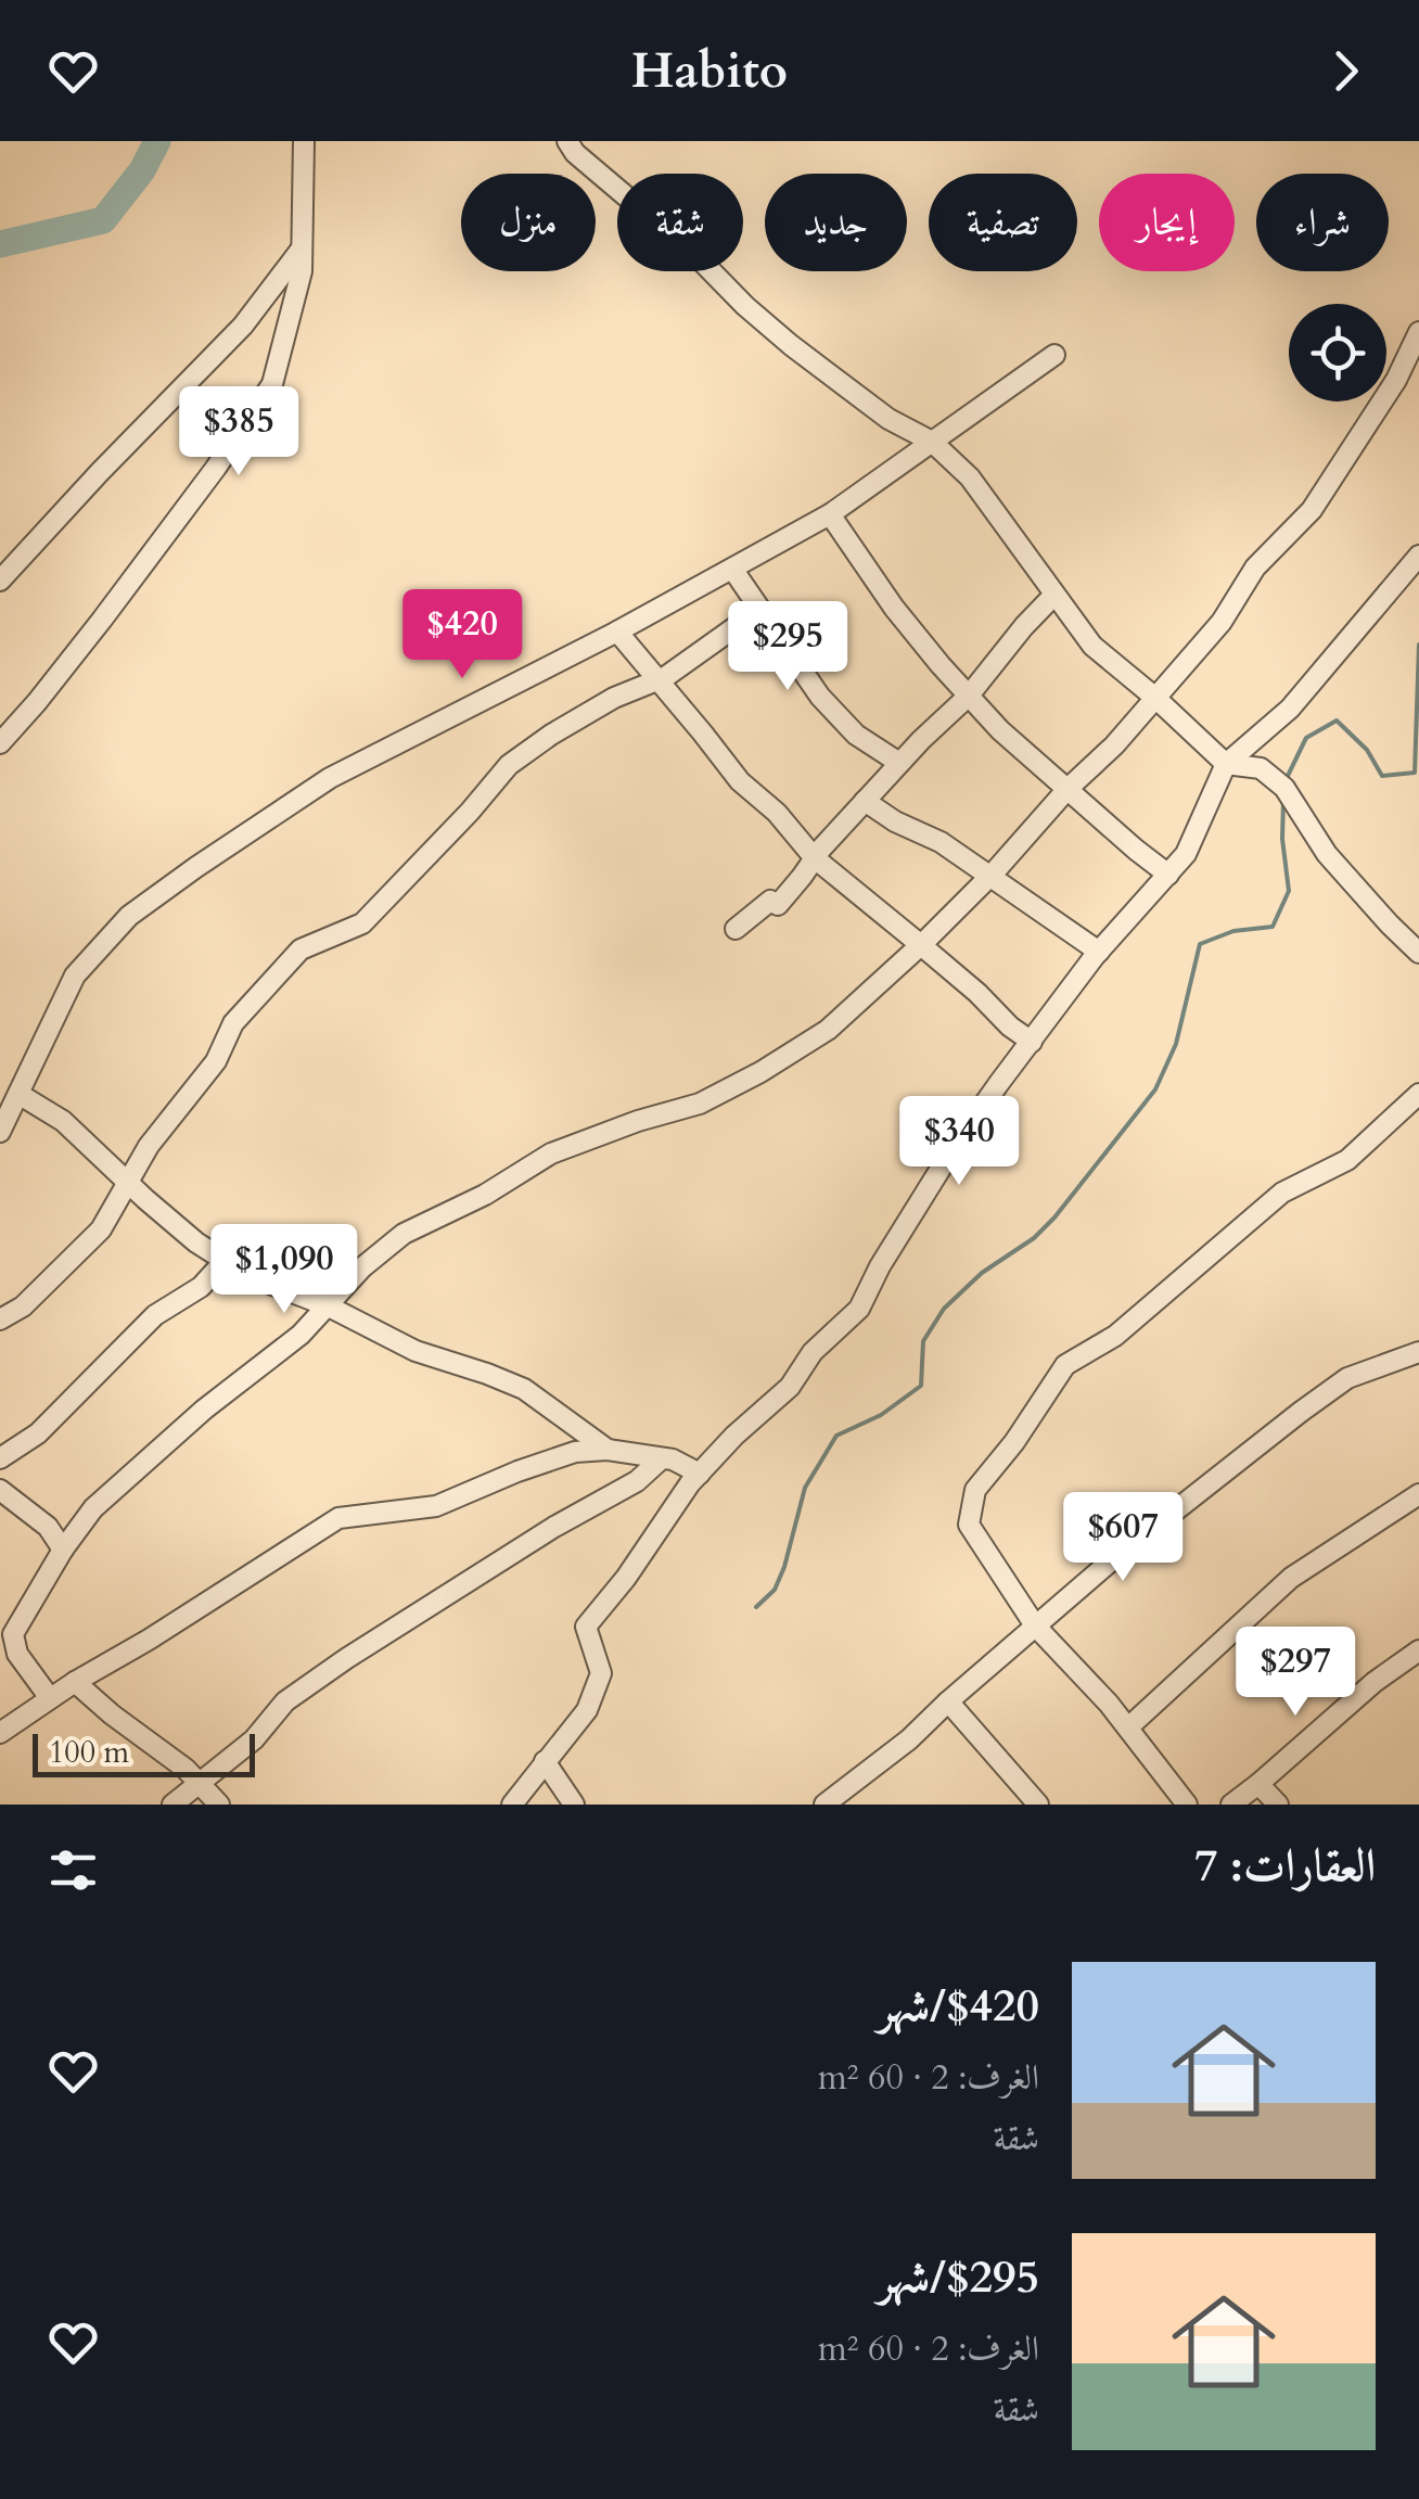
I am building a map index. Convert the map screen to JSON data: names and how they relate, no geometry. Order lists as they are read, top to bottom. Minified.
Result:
{"scale_bar":"100 m","page":{"header":"Habito","chip":["شراء","إيجار","تصفية","جديد","شقة","منزل"],"price":["$385","$420","$295","$340","$1,090","$607","$297"],"scale":"100 m","heading":"العقارات: 7","list":[{"name":"$420/شهر","note":"الغرف: 2 · 60 m² · شقة"},{"name":"$295/شهر","note":"الغرف: 2 · 60 m² · شقة"}]}}
